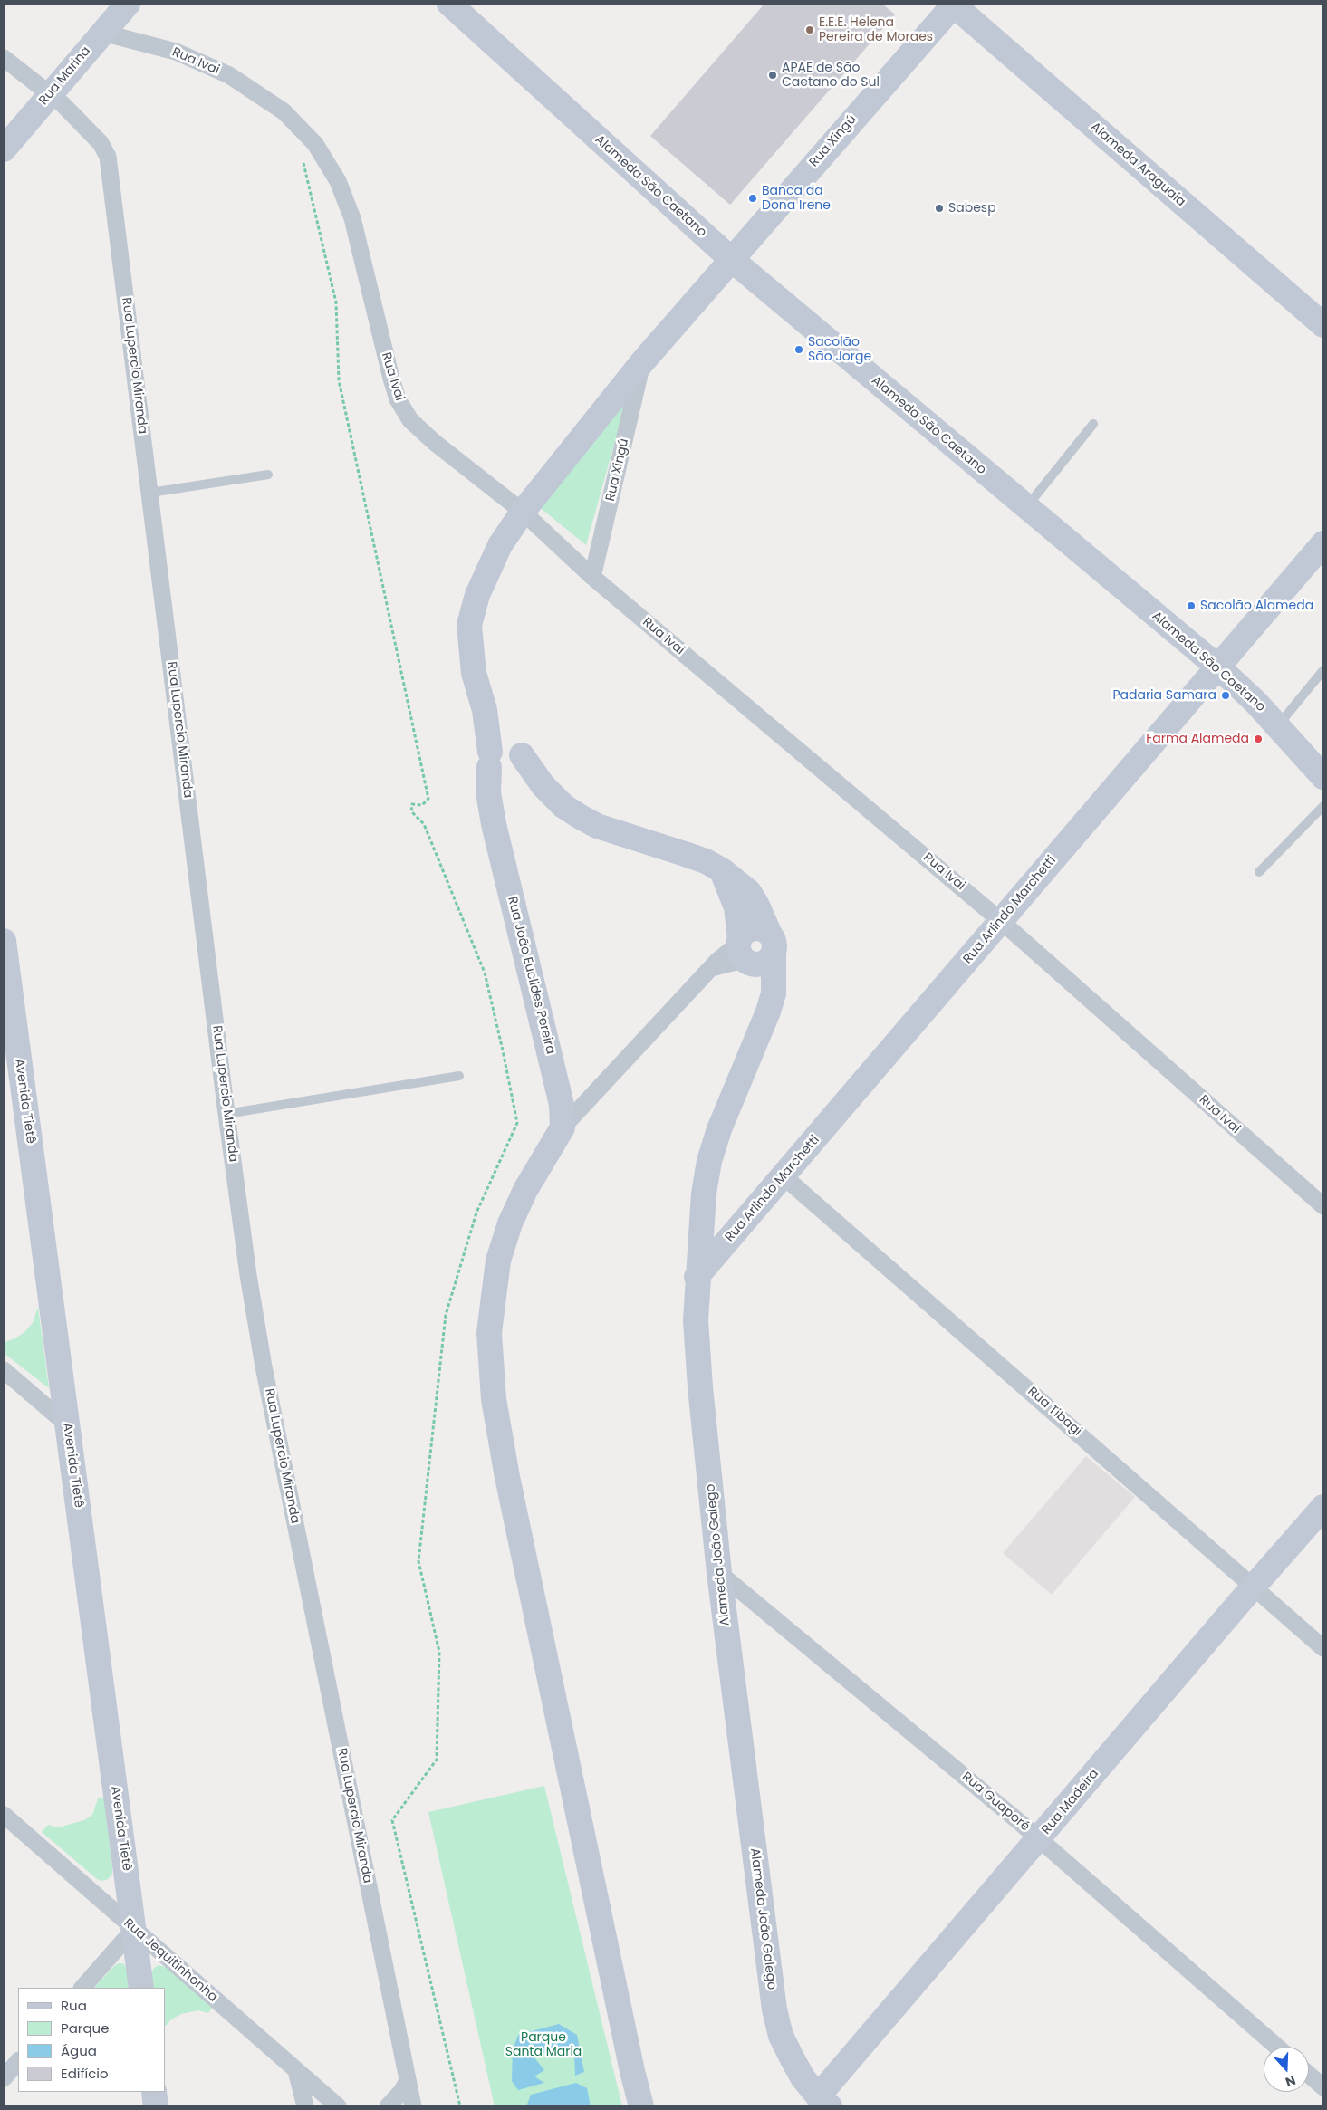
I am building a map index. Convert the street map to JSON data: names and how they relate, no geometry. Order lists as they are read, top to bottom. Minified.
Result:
{"streets":{"street":["Rua Ivai","Rua Marina","Rua Xingú","Alameda Araguaia","Alameda São Caetano","Rua Lupercio Miranda","Rua Arlindo Marchetti","Rua João Euclides Pereira","Avenida Tietê","Rua Tibagi","Alameda João Galego","Rua Guaporé","Rua Madeira","Rua Jequitinhonha"]},"crossings":[["Rua Ivai","Rua Marina"],["Rua Ivai","Rua Xingú"],["Rua Ivai","Rua Arlindo Marchetti"],["Rua Marina","Rua Lupercio Miranda"],["Rua Xingú","Alameda Araguaia"],["Rua Xingú","Alameda São Caetano"],["Alameda São Caetano","Rua Arlindo Marchetti"],["Rua Arlindo Marchetti","Rua Tibagi"],["Rua Arlindo Marchetti","Alameda João Galego"],["Rua João Euclides Pereira","Alameda João Galego"],["Avenida Tietê","Rua Jequitinhonha"],["Rua Tibagi","Rua Madeira"],["Alameda João Galego","Rua Guaporé"],["Alameda João Galego","Rua Madeira"],["Rua Guaporé","Rua Madeira"]],"parks":["Parque Santa Maria"],"places":["E.E.E. Helena Pereira de Moraes","APAE de São Caetano do Sul","Banca da Dona Irene","Sabesp","Sacolão São Jorge","Sacolão Alameda","Padaria Samara","Farma Alameda"],"legend":["Rua","Parque","Água","Edifício"],"north":"bottom"}
